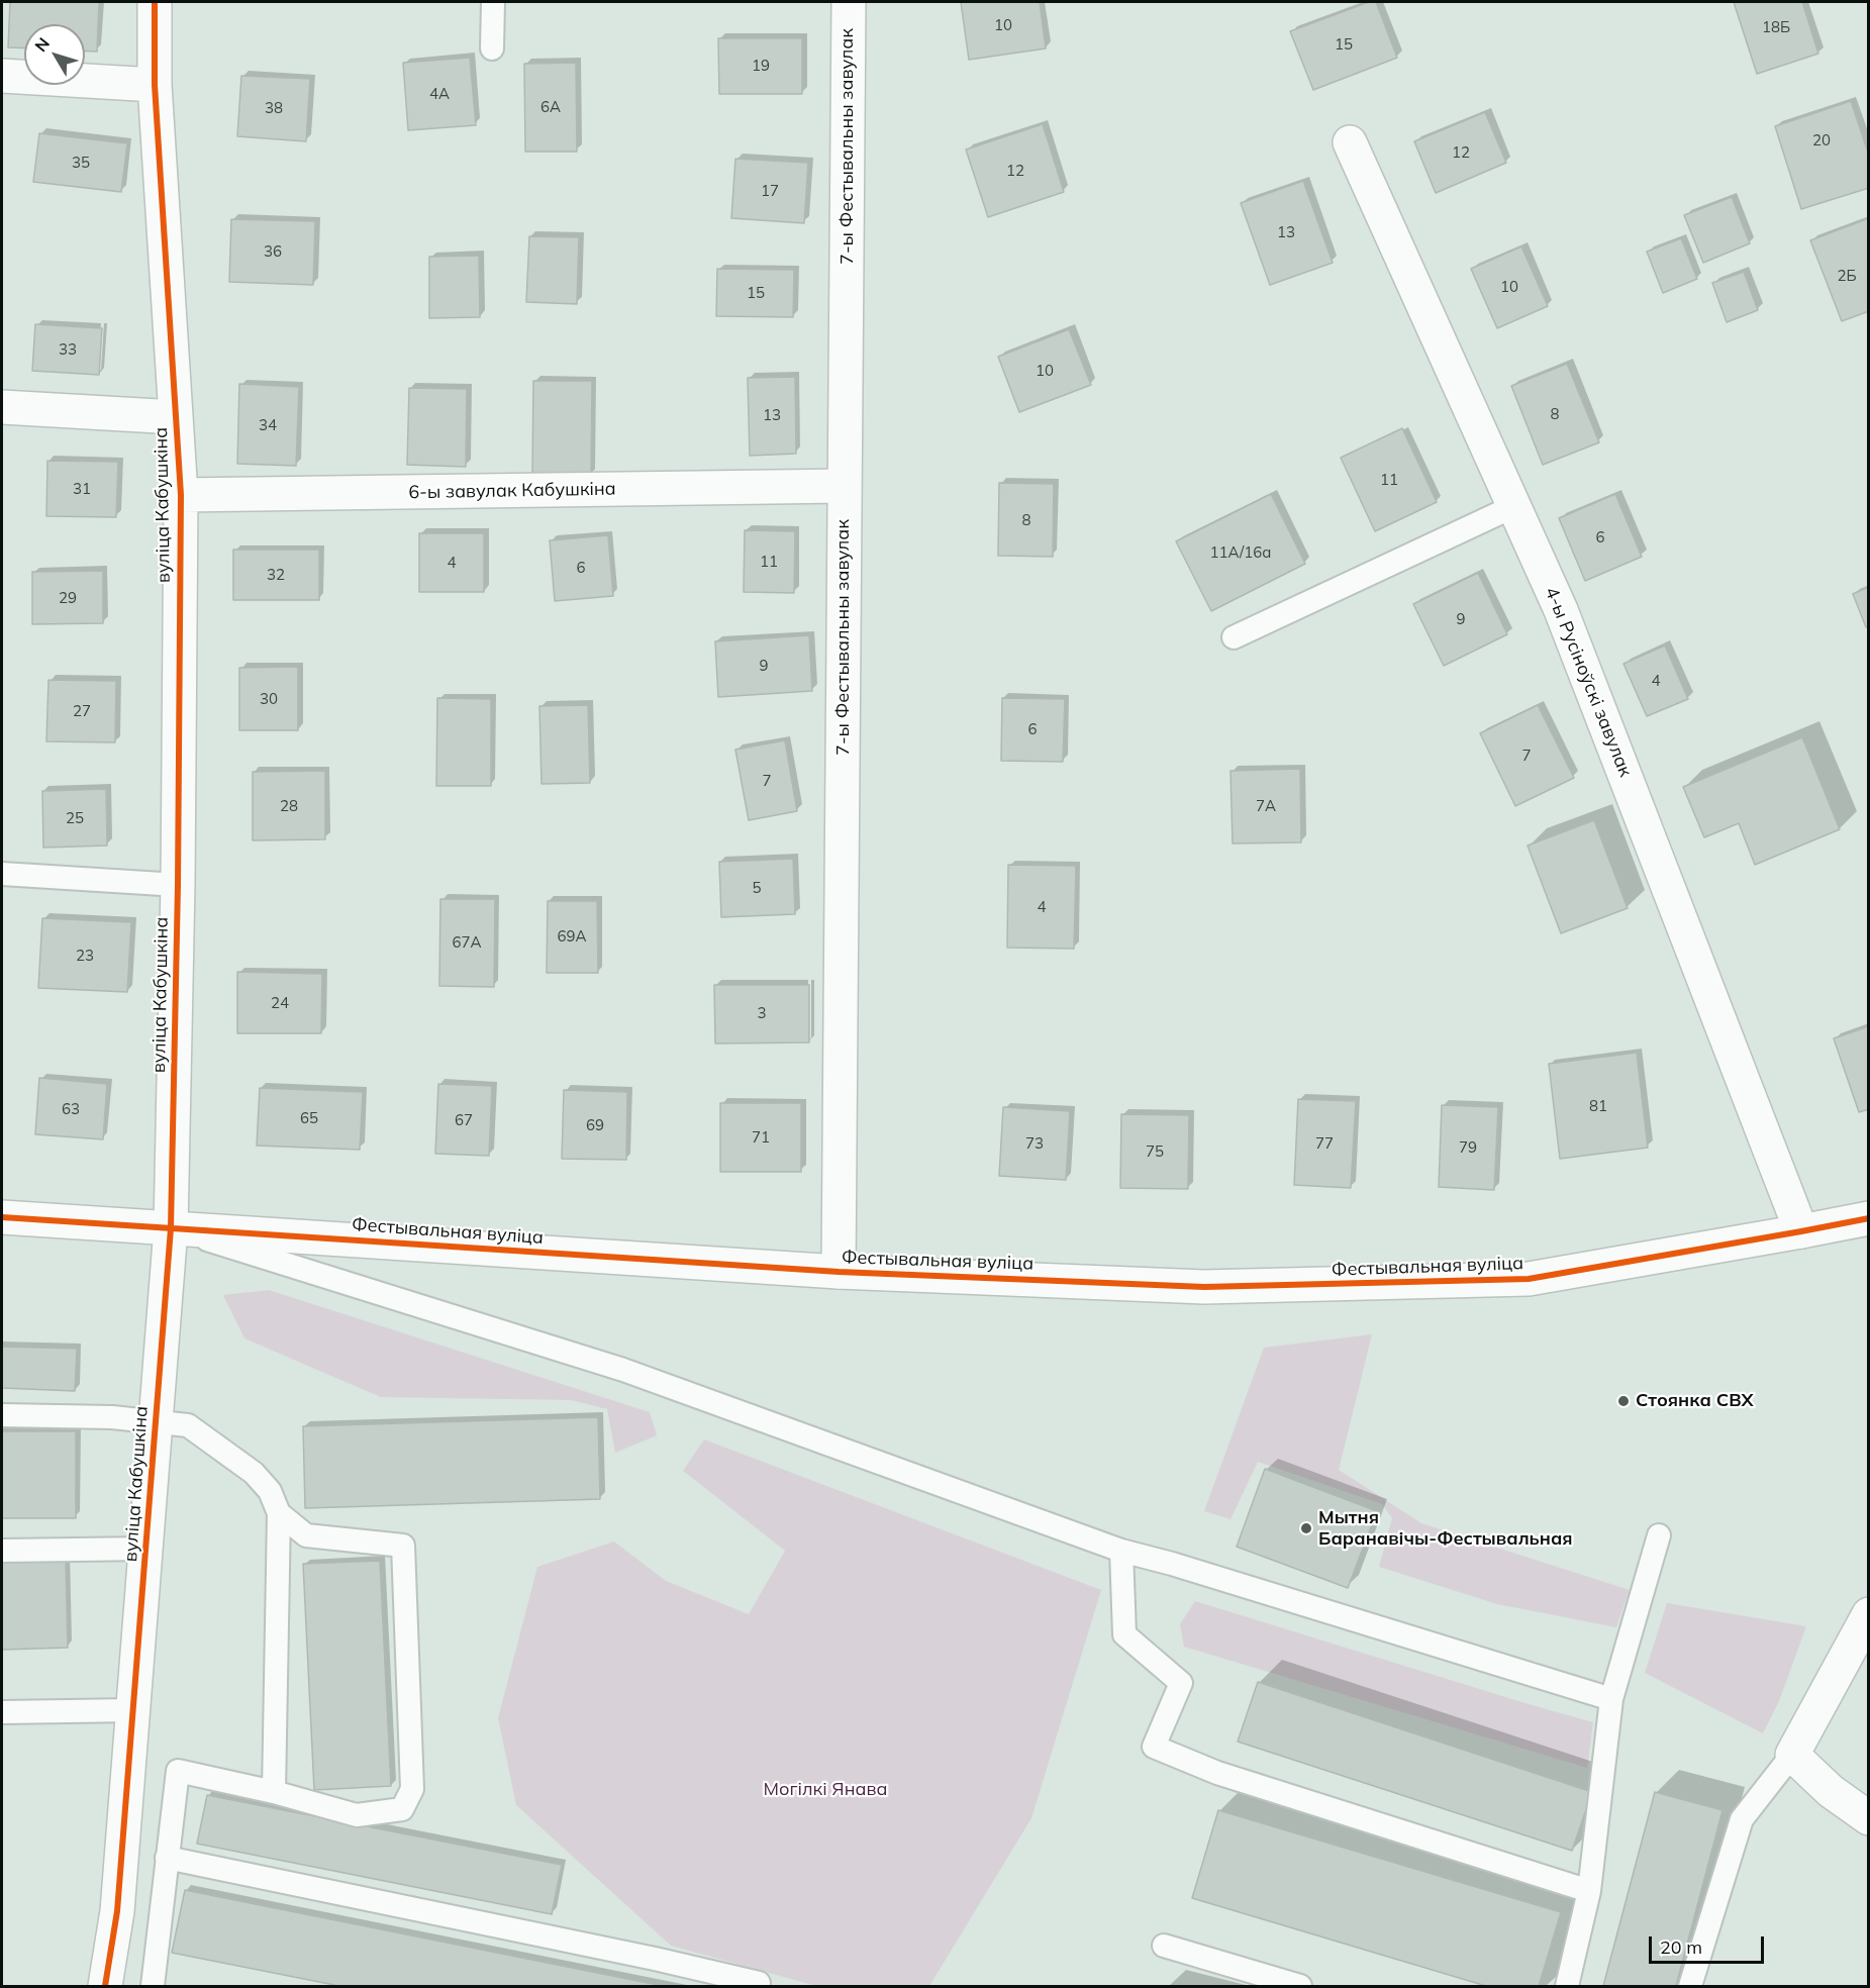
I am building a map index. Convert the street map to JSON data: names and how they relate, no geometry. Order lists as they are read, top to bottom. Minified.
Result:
{"streets":{"street":["7-ы Фестывальны завулак","6-ы завулак Кабушкіна","вуліца Кабушкіна","4-ы Русіноўскі завулак","Фестывальная вуліца"]},"crossings":[["7-ы Фестывальны завулак","6-ы завулак Кабушкіна"],["7-ы Фестывальны завулак","Фестывальная вуліца"],["6-ы завулак Кабушкіна","вуліца Кабушкіна"],["вуліца Кабушкіна","Фестывальная вуліца"],["4-ы Русіноўскі завулак","Фестывальная вуліца"]],"parks":["Могілкі Янава"],"places":["Стоянка СВХ","Мытня Баранавічы-Фестывальная"],"house_numbers":["10","18Б","15","19","4А","6А","38","20","12","35","12","17","13","36","2Б","10","15","33","10","8","13","34","11","31","8","6","11А/16а","11","4","6","32","29","9","9","4","30","27","6","7","7","28","7А","25","5","4","69А","67А","23","24","3","81","63","65","67","69","71","73","77","79","75"],"scale_bar":"20 m","north":"top left"}
